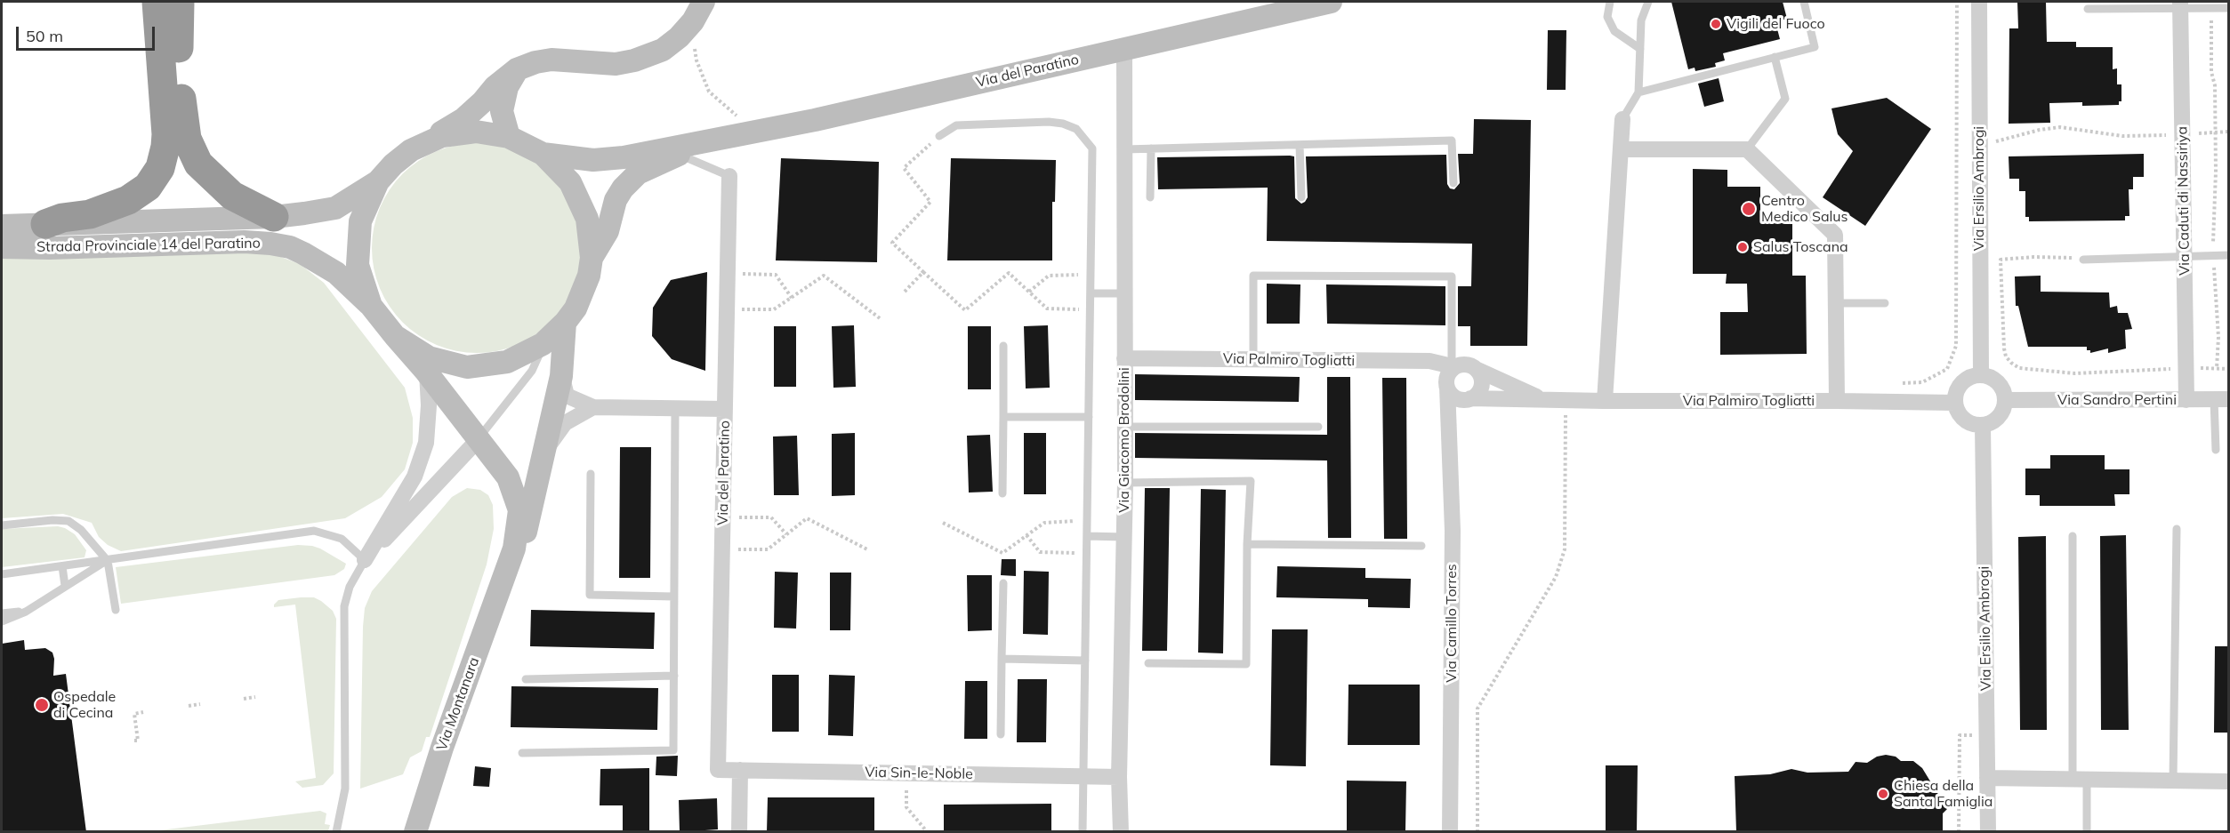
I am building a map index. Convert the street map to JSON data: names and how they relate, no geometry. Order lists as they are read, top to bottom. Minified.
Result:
{"streets":{"main road":["Via del Paratino","Strada Provinciale 14 del Paratino","Via Montanara"],"street":["Via Ersilio Ambrogi","Via Caduti di Nassiriya","Via Palmiro Togliatti","Via Sandro Pertini","Via Giacomo Brodolini","Via Camillo Torres","Via Sin-le-Noble"]},"crossings":[["Via del Paratino","Via Giacomo Brodolini"],["Via del Paratino","Via Sin-le-Noble"],["Via Ersilio Ambrogi","Via Palmiro Togliatti"],["Via Ersilio Ambrogi","Via Sandro Pertini"],["Via Caduti di Nassiriya","Via Sandro Pertini"],["Via Palmiro Togliatti","Via Sandro Pertini"],["Via Palmiro Togliatti","Via Giacomo Brodolini"],["Via Palmiro Togliatti","Via Camillo Torres"],["Via Giacomo Brodolini","Via Sin-le-Noble"]],"places":["Vigili del Fuoco","Centro Medico Salus","Salus Toscana","Ospedale di Cecina","Chiesa della Santa Famiglia"],"scale_bar":"50 m"}
